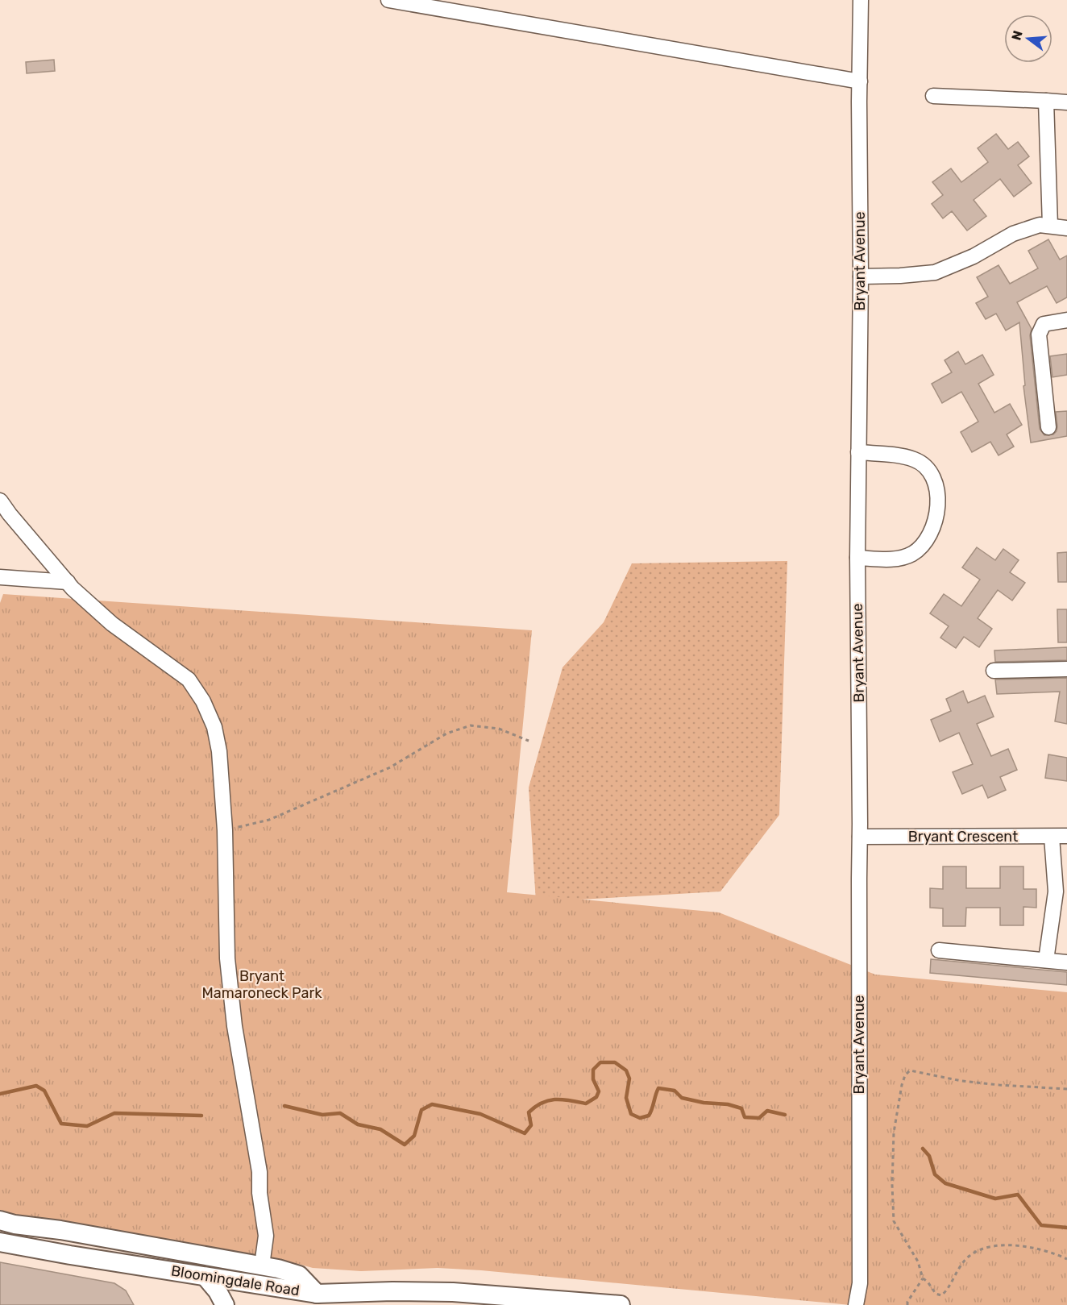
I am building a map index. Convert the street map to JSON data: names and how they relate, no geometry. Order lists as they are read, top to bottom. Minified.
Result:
{"streets":{"main road":["Bloomingdale Road"],"street":["Bryant Avenue","Bryant Crescent"]},"crossings":[["Bryant Avenue","Bryant Crescent"]],"parks":["Bryant Mamaroneck Park"],"north":"left"}
